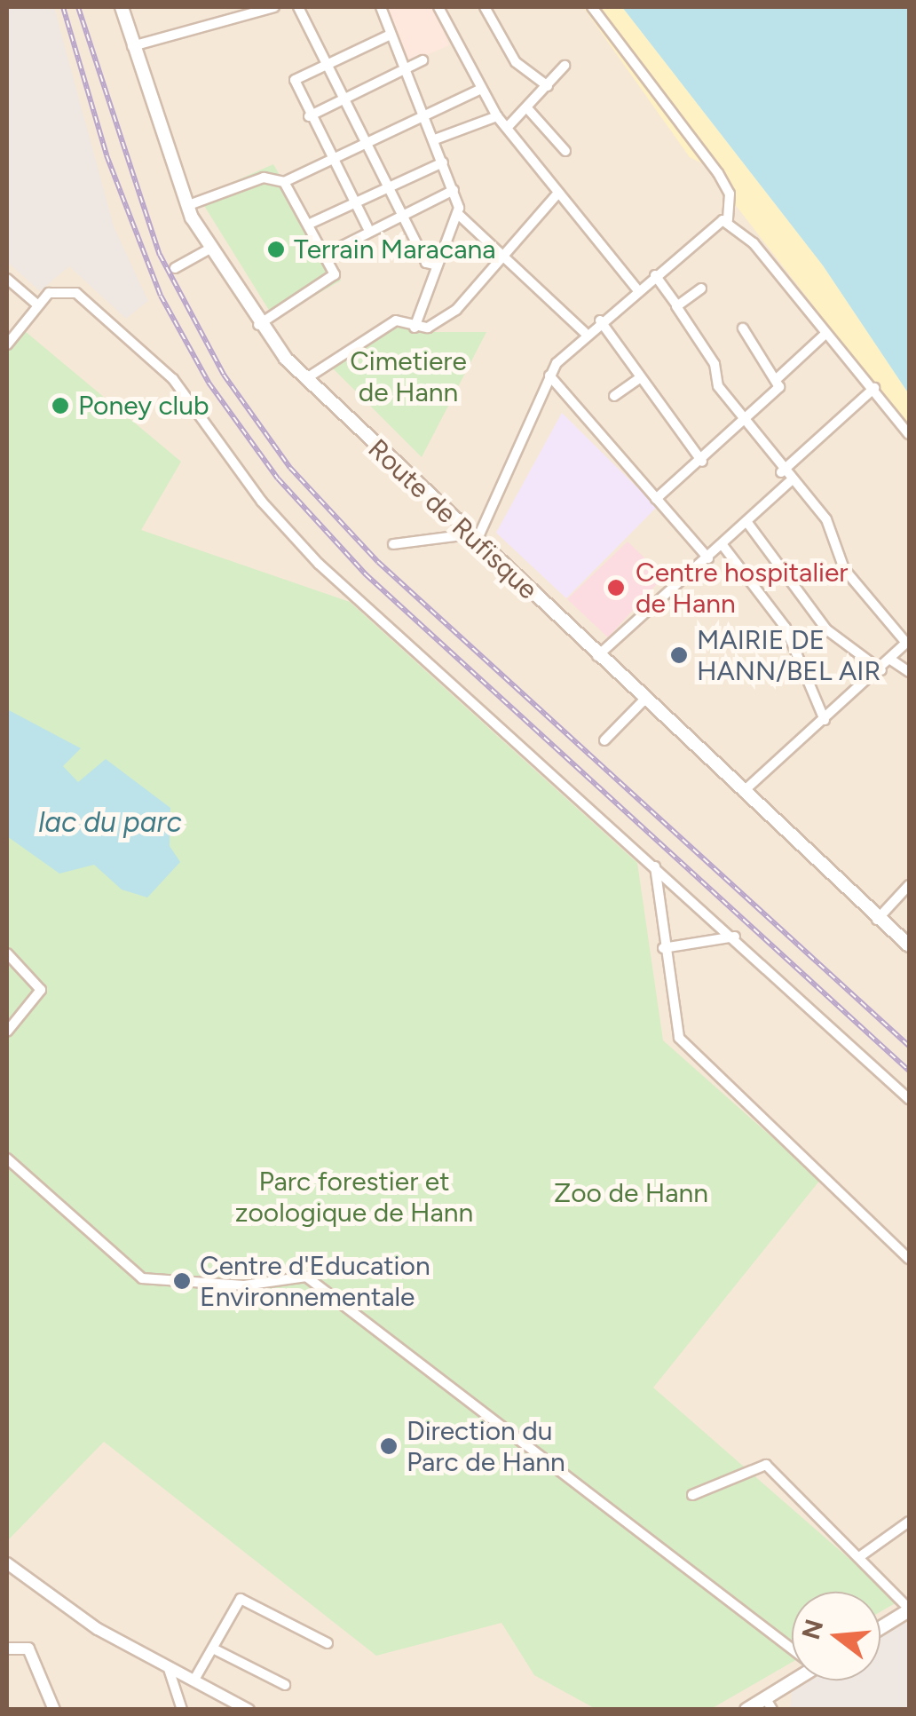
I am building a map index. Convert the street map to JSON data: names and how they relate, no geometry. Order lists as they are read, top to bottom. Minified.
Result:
{"streets":{"main road":["Route de Rufisque"]},"water":["lac du parc"],"parks":["Cimetiere de Hann","Parc forestier et zoologique de Hann","Zoo de Hann"],"places":["Terrain Maracana","Poney club","Centre hospitalier de Hann","MAIRIE DE HANN/BEL AIR","Centre d'Education Environnementale","Direction du Parc de Hann"],"north":"left"}
